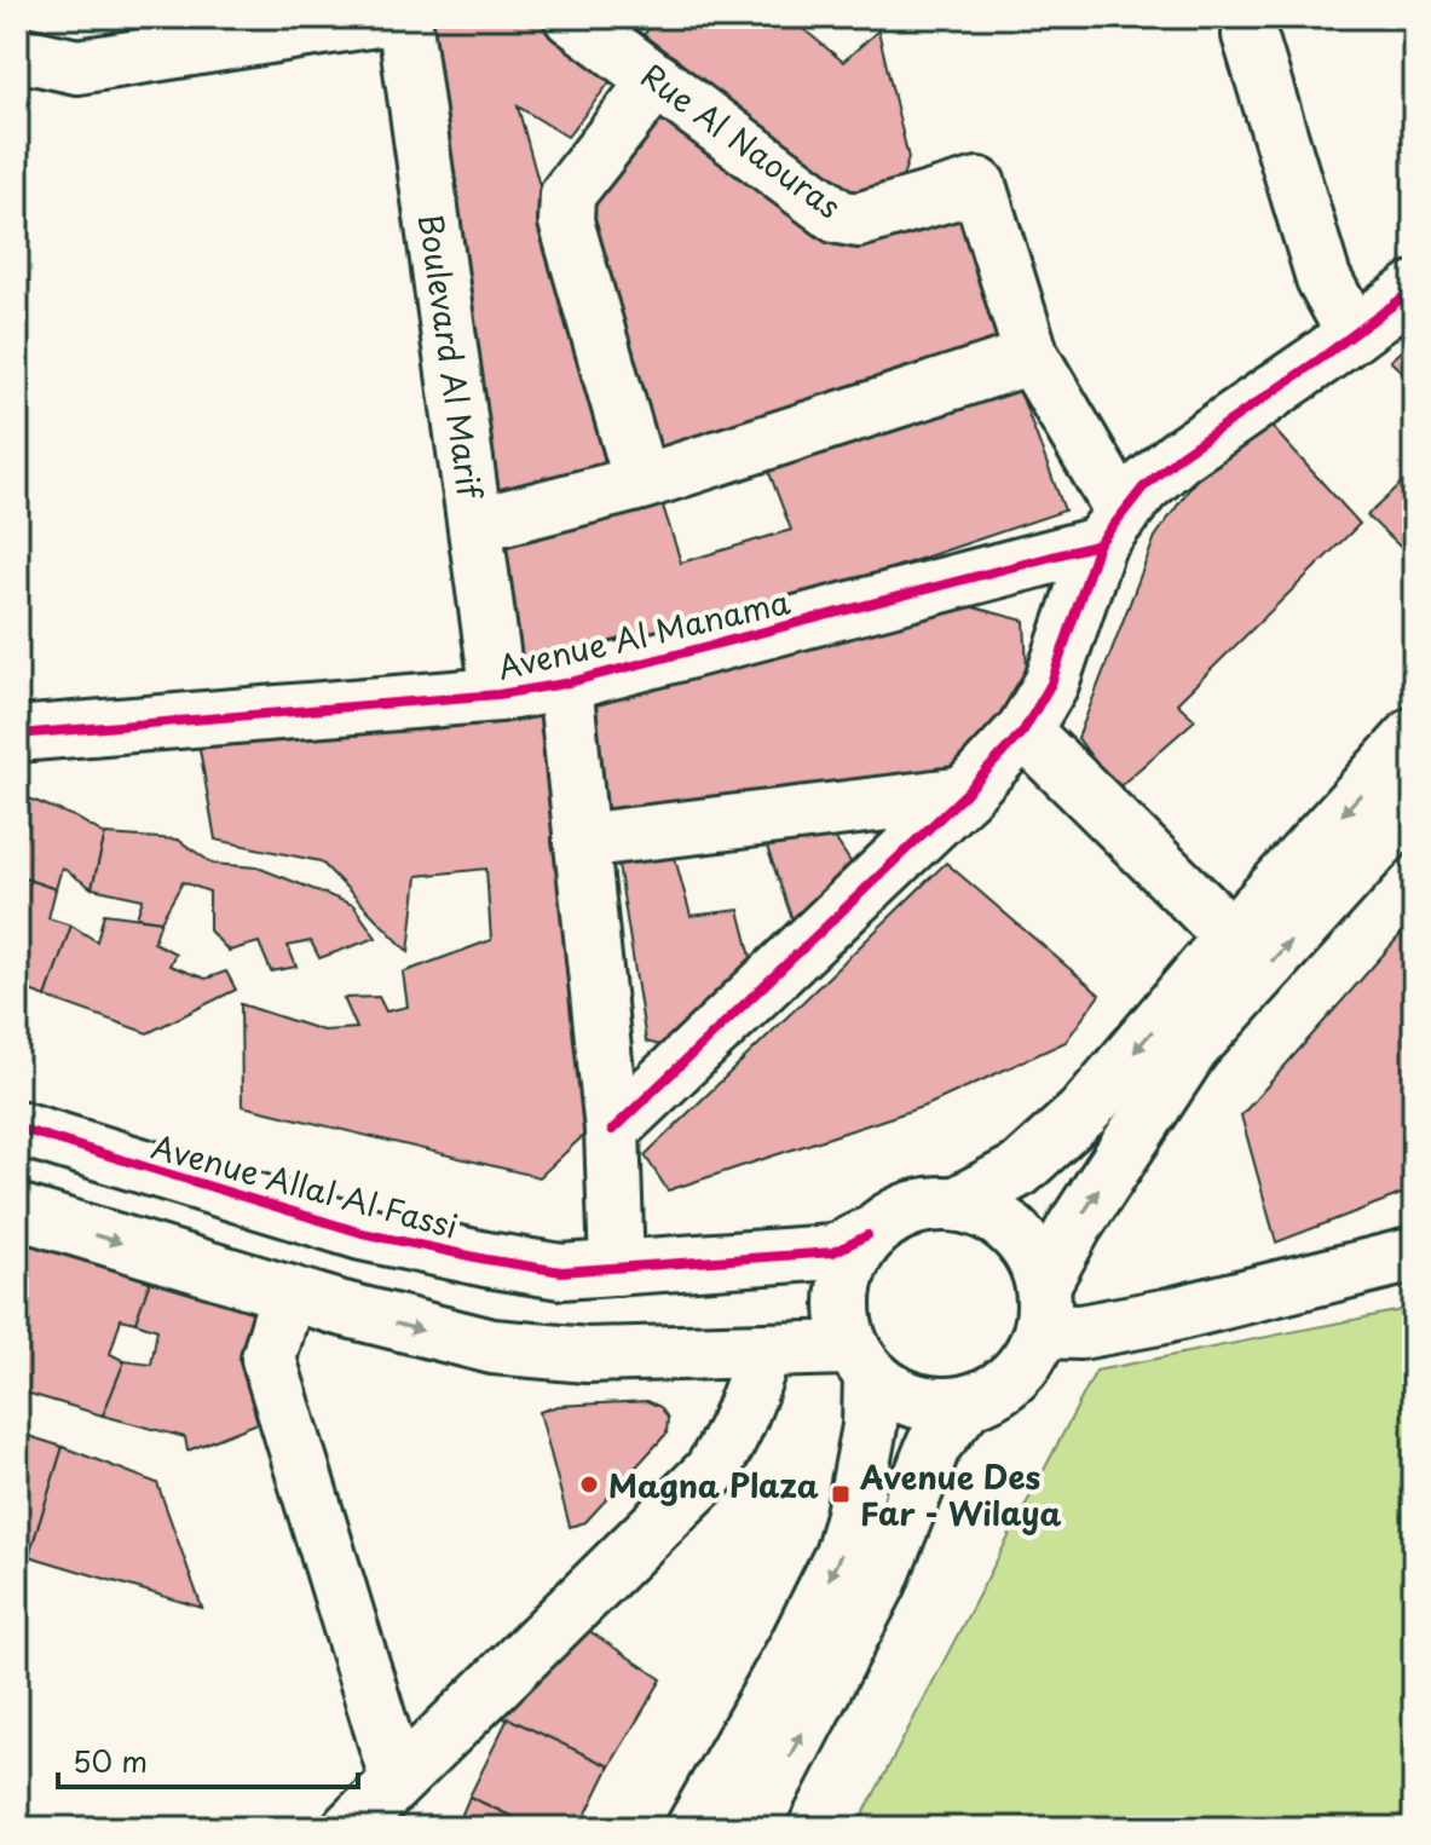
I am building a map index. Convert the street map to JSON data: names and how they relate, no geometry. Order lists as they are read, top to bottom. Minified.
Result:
{"streets":{"street":["Rue Al Naouras","Boulevard Al Marif","Avenue Al Manama","Avenue Allal Al Fassi"]},"crossings":[["Boulevard Al Marif","Avenue Al Manama"]],"places":{"other":["Magna Plaza"],"transit":["Avenue Des Far - Wilaya"]},"scale_bar":"50 m"}
